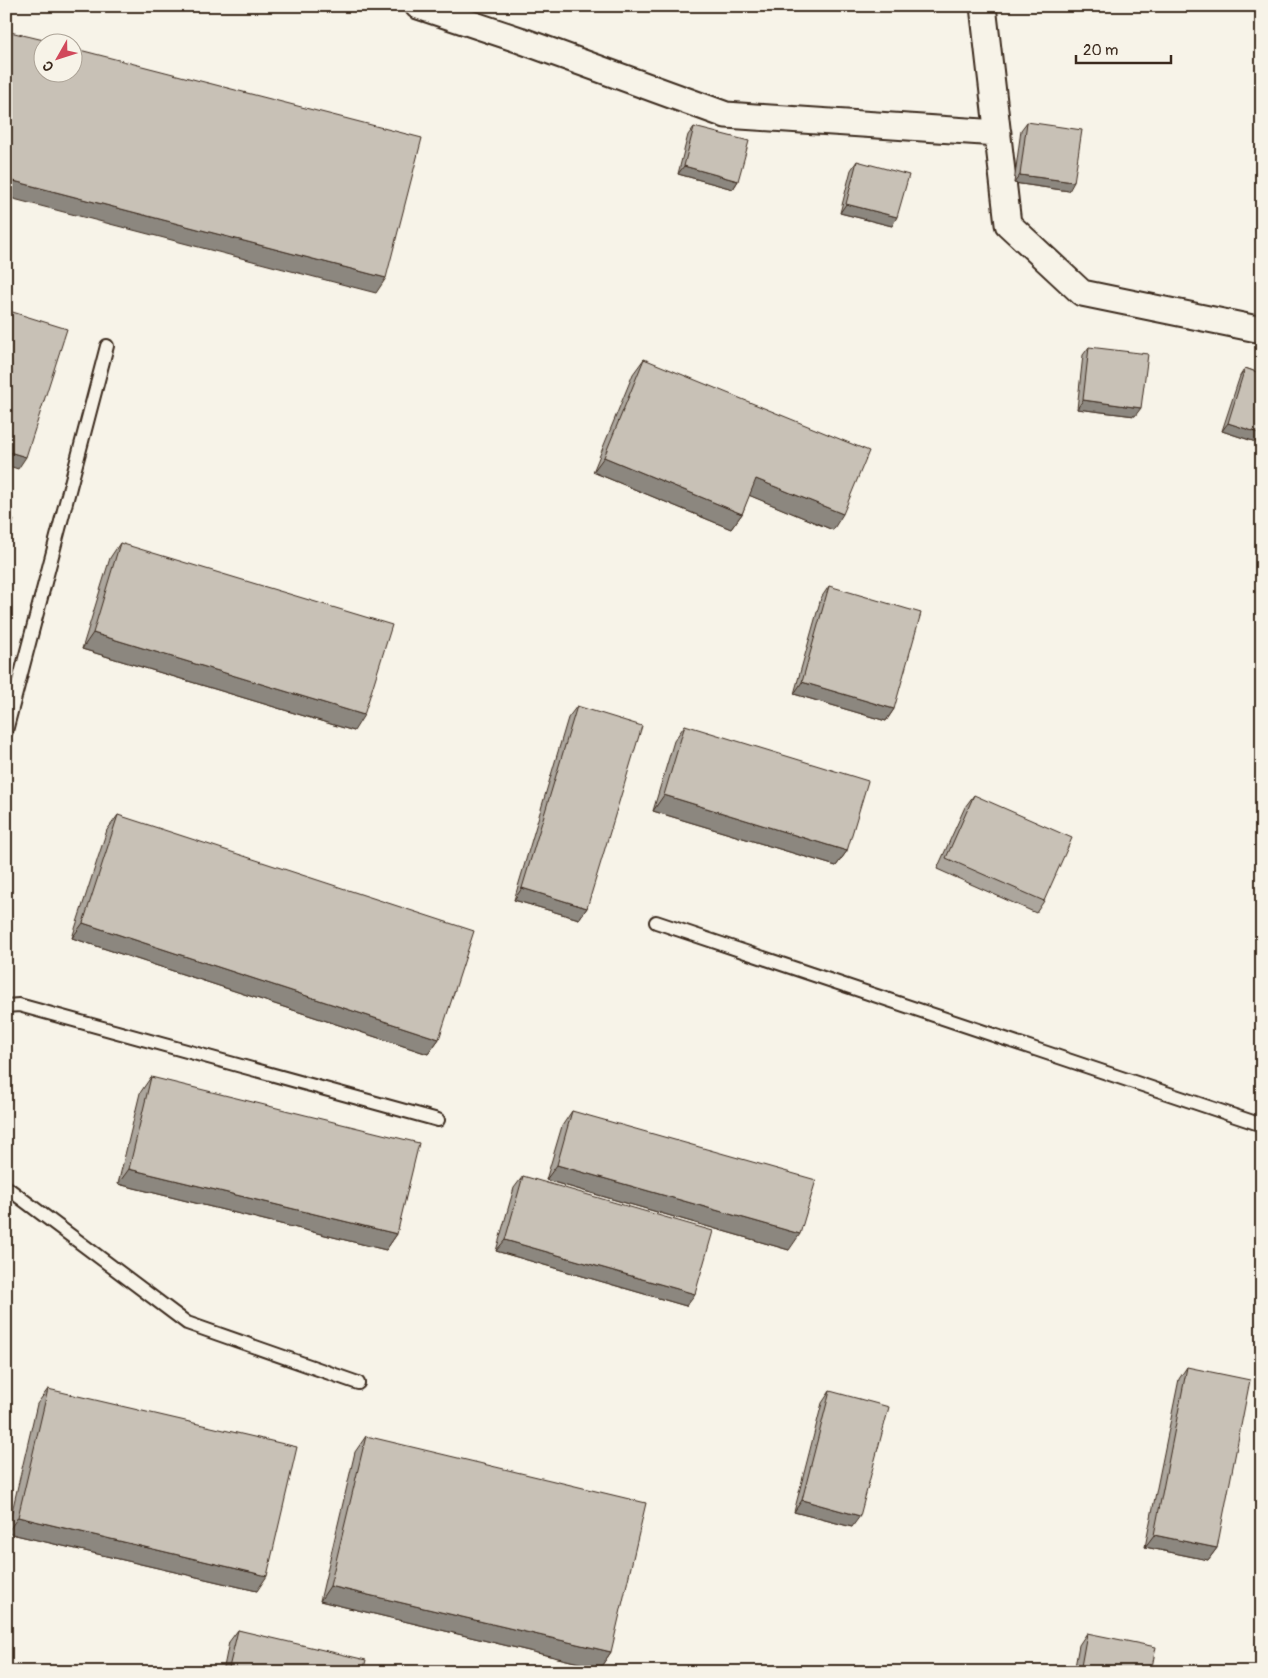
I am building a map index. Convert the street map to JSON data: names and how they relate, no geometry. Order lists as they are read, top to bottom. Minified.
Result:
{"scale_bar":"20 m","north":"bottom left"}
